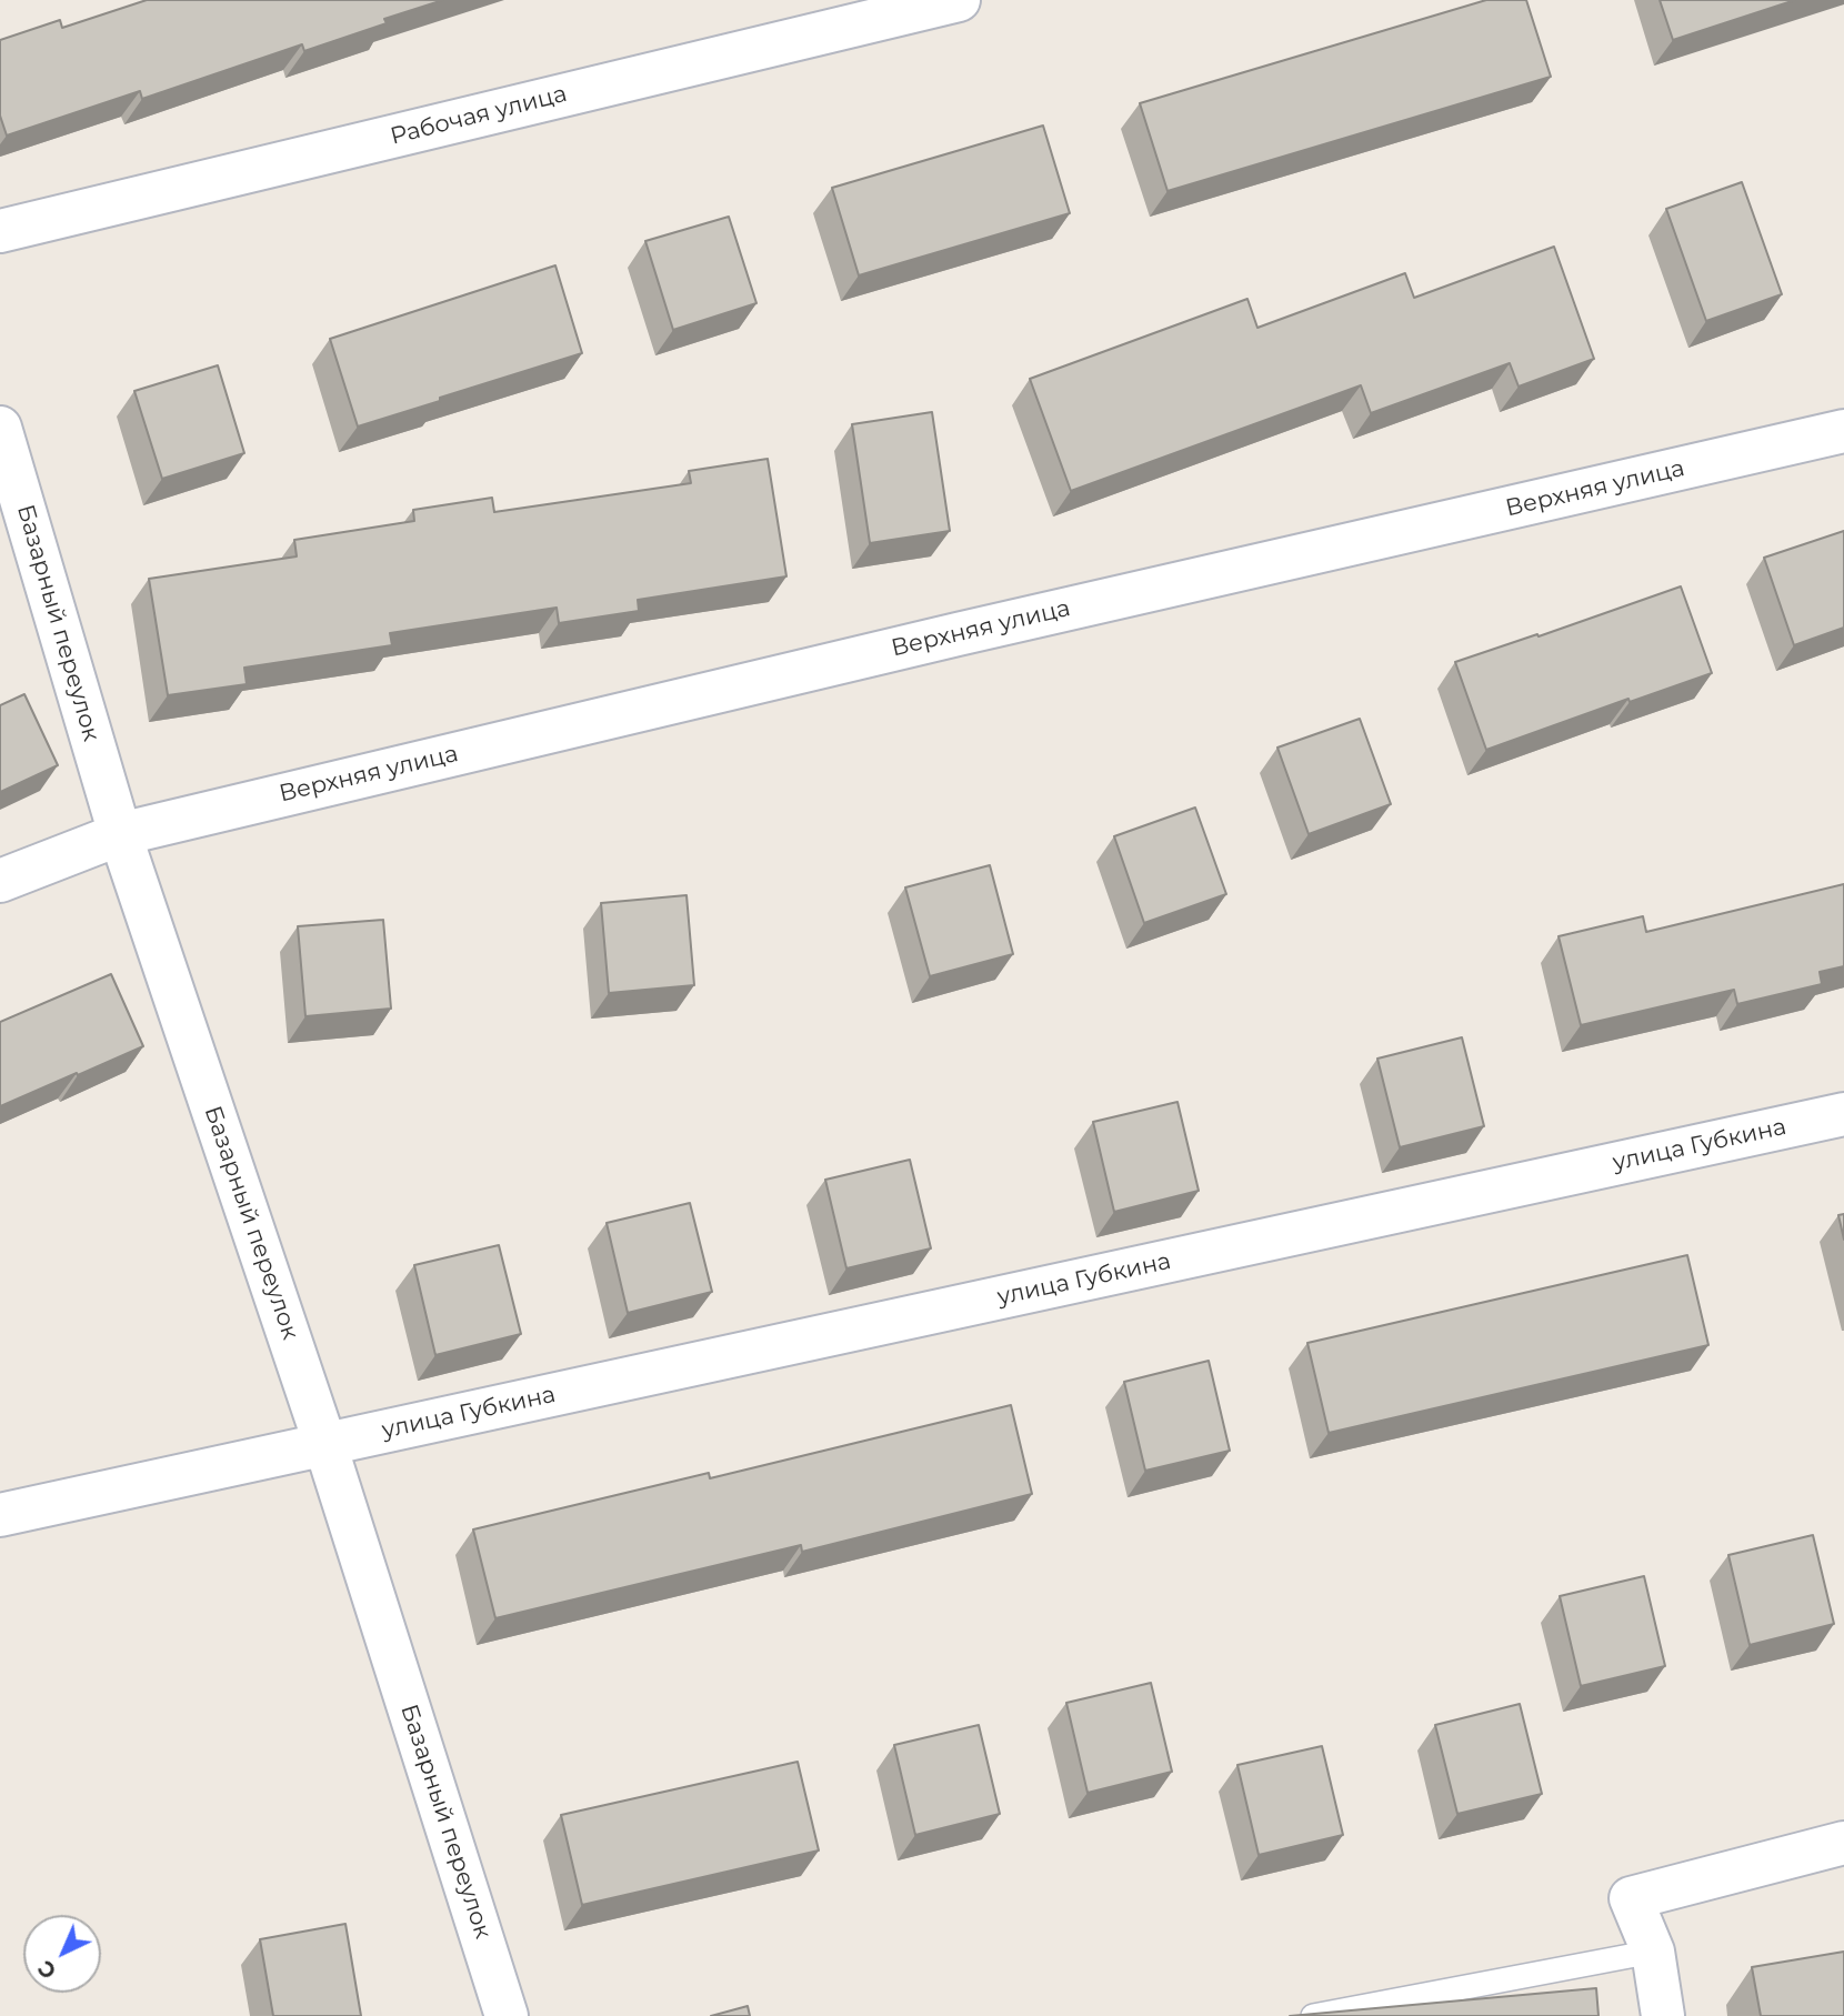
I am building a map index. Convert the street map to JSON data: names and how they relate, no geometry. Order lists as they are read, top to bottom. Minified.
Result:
{"streets":{"street":["Рабочая улица","Верхняя улица","Базарный переулок","улица Губкина"]},"crossings":[["Верхняя улица","Базарный переулок"],["Базарный переулок","улица Губкина"]],"north":"bottom left"}
